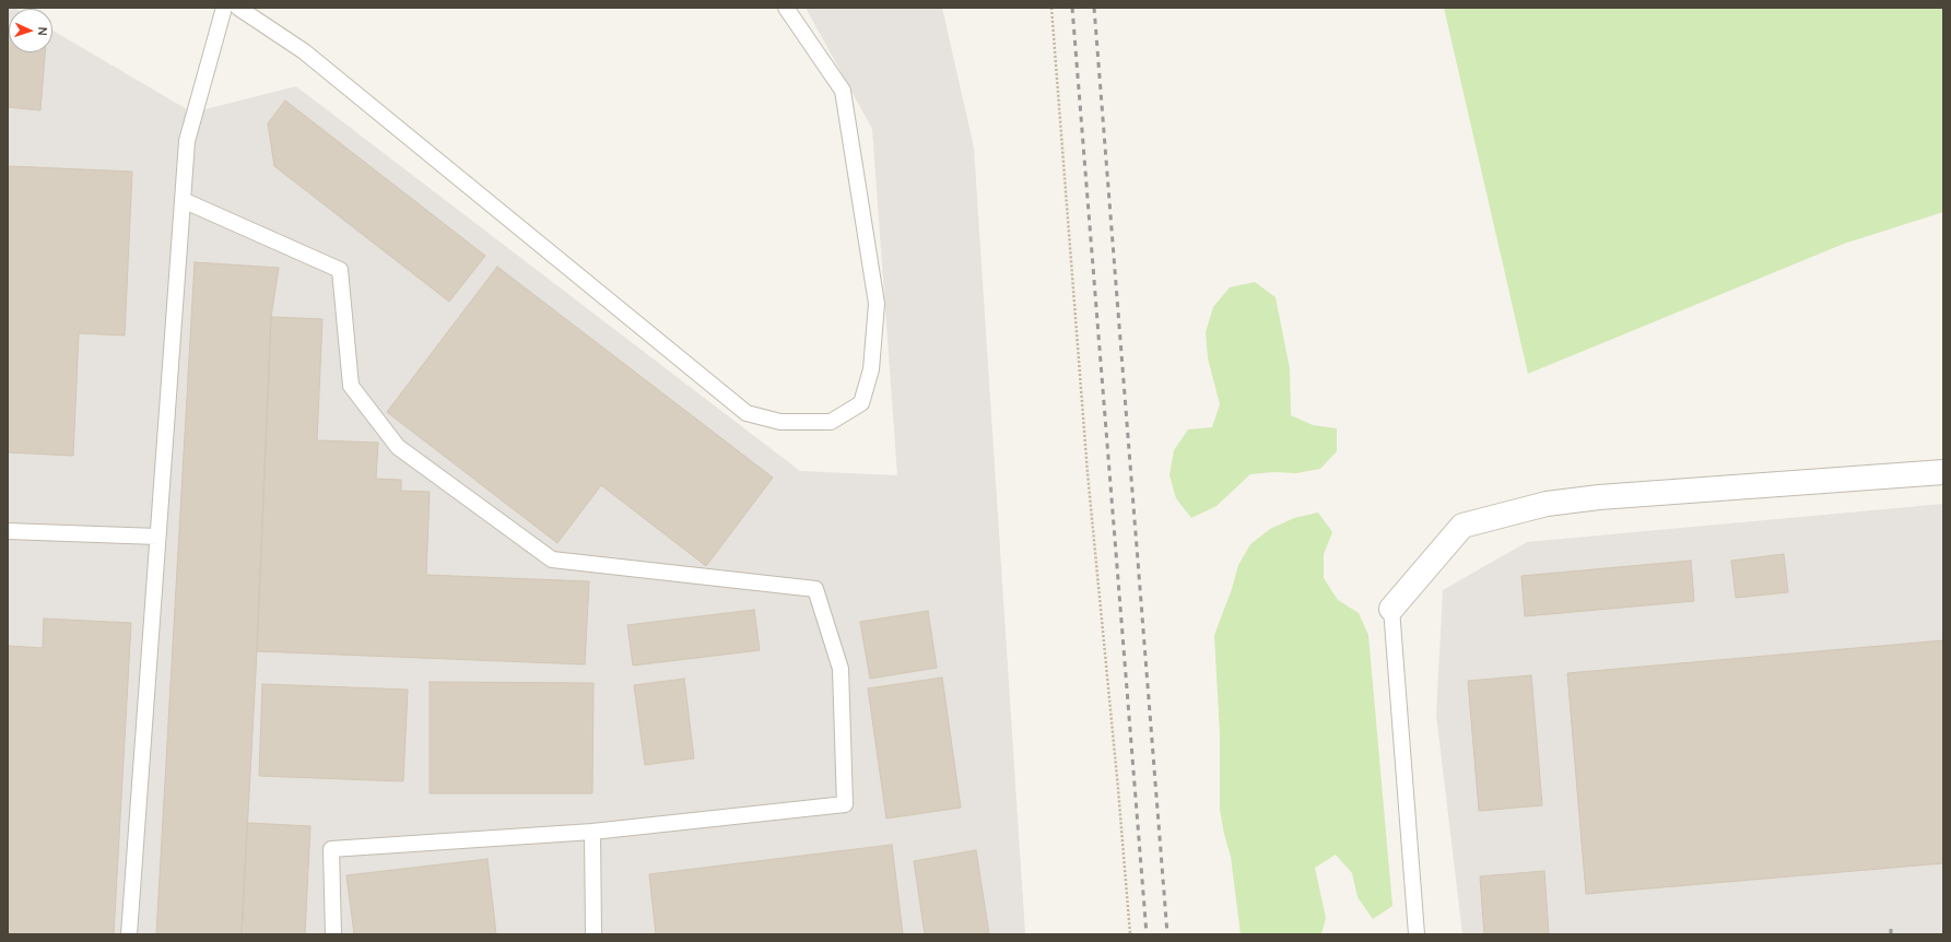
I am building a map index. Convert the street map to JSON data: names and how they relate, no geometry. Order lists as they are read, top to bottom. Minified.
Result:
{"north":"right"}
